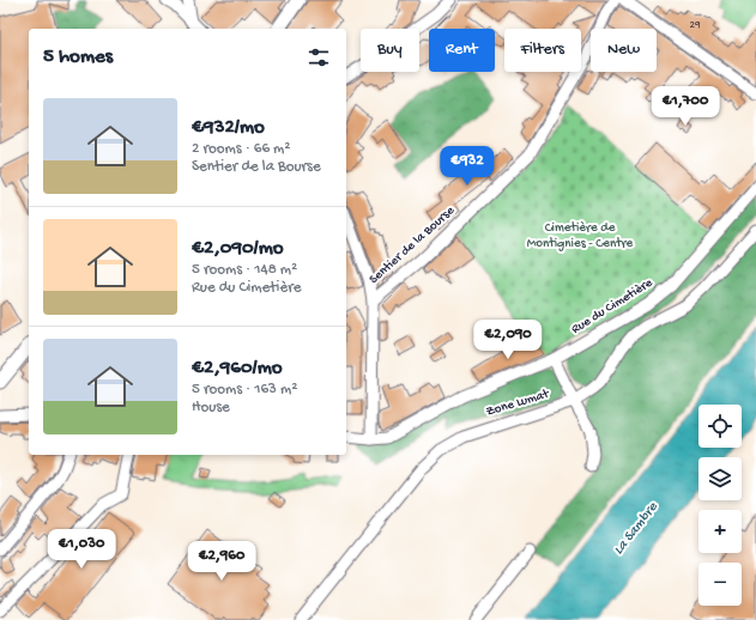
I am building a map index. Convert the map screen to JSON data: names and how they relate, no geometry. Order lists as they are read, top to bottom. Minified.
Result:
{"streets":{"street":["Sentier de la Bourse","Rue du Cimetière","Zone Lumat"]},"water":["La Sambre"],"parks":["Cimetière de Montignies - Centre"],"house_numbers":["29"],"page":{"chip":["Buy","Rent","Filters","New"],"heading":"5 homes","price":["€1,700","€932","€2,090","€1,030","€2,960"],"list":[{"name":"€932/mo","note":"2 rooms · 66 m² · Sentier de la Bourse"},{"name":"€2,090/mo","note":"5 rooms · 148 m² · Rue du Cimetière"},{"name":"€2,960/mo","note":"5 rooms · 163 m² · House"}],"map_buttons":["+","−"]}}
